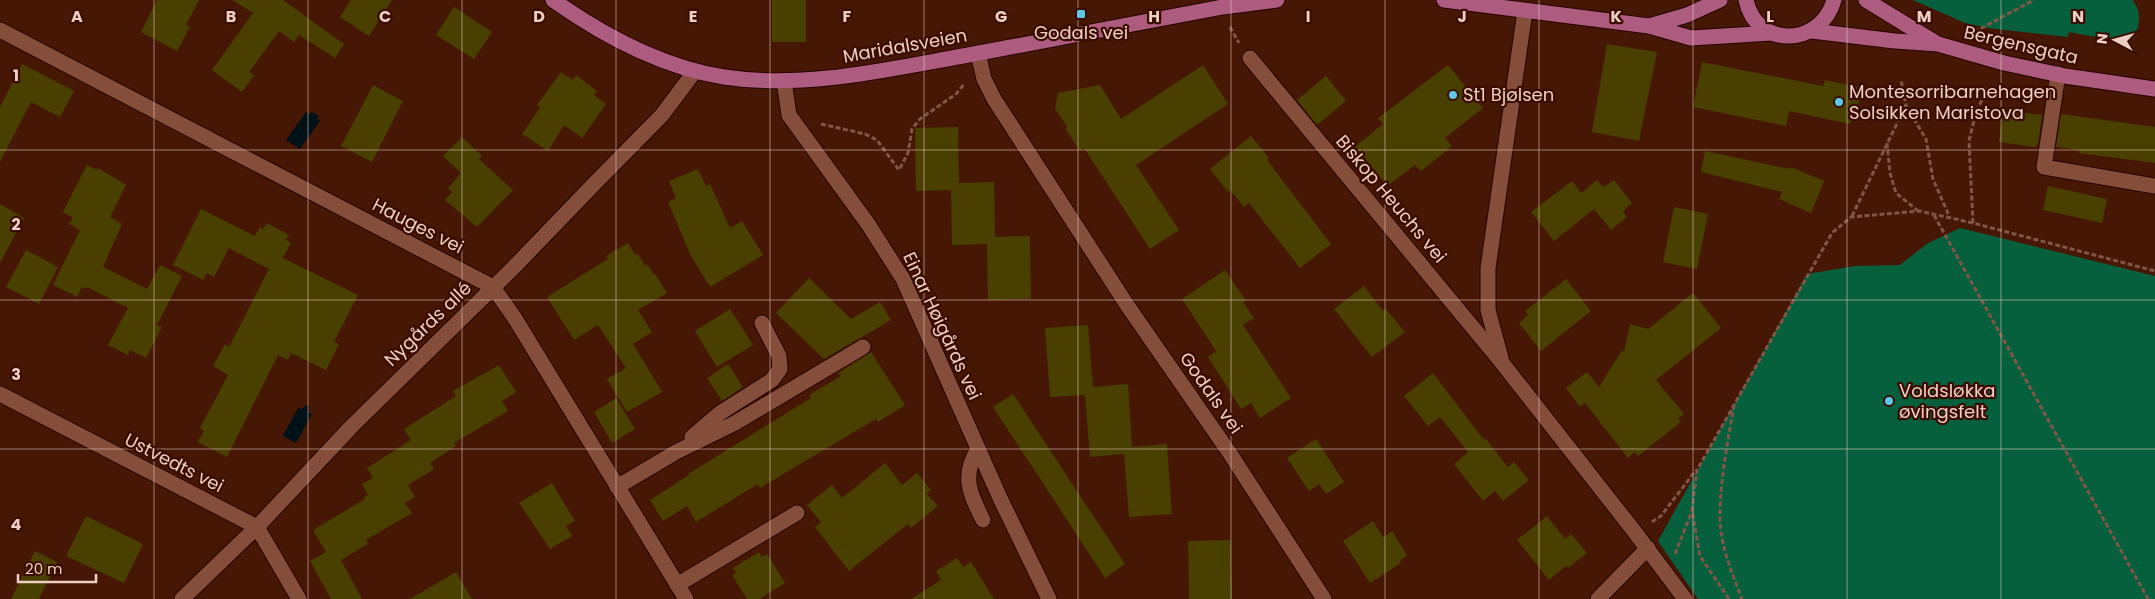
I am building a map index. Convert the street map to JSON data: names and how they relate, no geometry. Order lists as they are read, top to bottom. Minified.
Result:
{"streets":{"main road":["Bergensgata","Maridalsveien"],"street":["Biskop Heuchs vei","Hauges vei","Nygårds allé","Einar Høigårds vei","Godals vei","Ustvedts vei"]},"crossings":[["Maridalsveien","Nygårds allé"],["Maridalsveien","Einar Høigårds vei"],["Maridalsveien","Godals vei"],["Hauges vei","Nygårds allé"],["Nygårds allé","Ustvedts vei"]],"places":{"transit":["Godals vei"],"other":["St1 Bjølsen","Montesorribarnehagen Solsikken Maristova","Voldsløkka øvingsfelt"]},"scale_bar":"20 m","north":"left","grid":{"columns":["A","B","C","D","E","F","G","H","I","J","K","L","M","N"],"rows":["1","2","3","4"]}}
